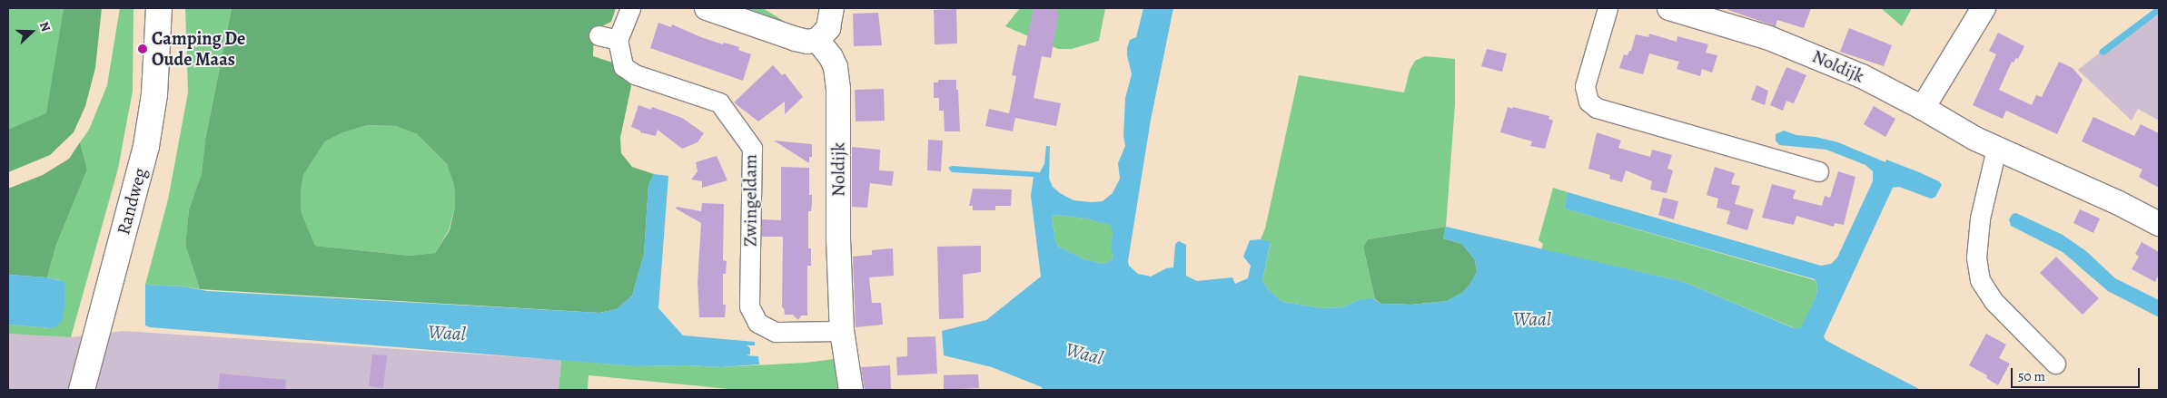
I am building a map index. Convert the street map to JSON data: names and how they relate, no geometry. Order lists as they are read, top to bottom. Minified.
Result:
{"streets":{"main road":["Randweg"],"street":["Noldijk","Zwingeldam"]},"crossings":[["Noldijk","Zwingeldam"]],"water":["Waal"],"places":["Camping De Oude Maas"],"scale_bar":"50 m","north":"right"}
